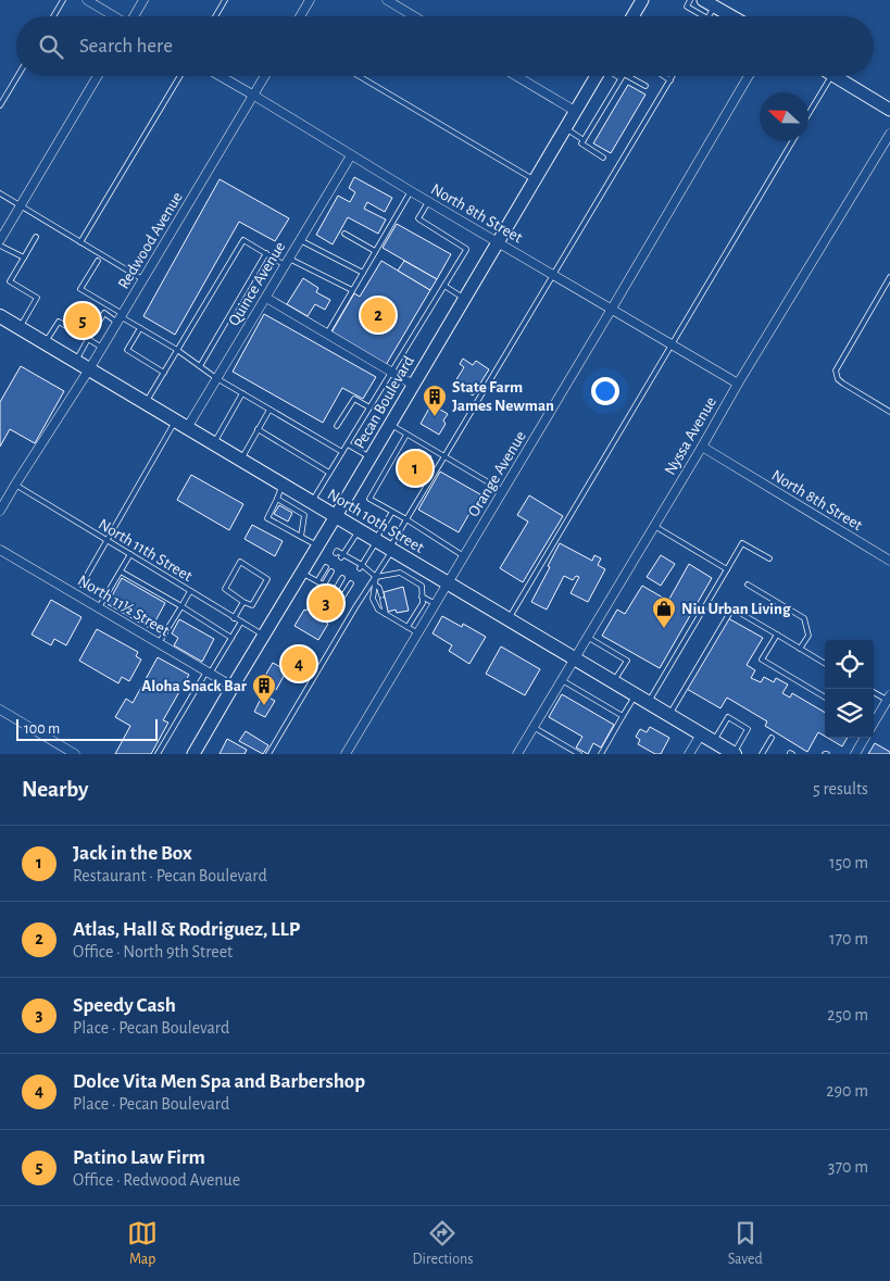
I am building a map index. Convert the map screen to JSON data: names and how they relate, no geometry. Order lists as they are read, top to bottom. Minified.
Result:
{"streets":{"main road":["Pecan Boulevard","North 10th Street"],"street":["North 8th Street","Redwood Avenue","Quince Avenue","Nyssa Avenue","Orange Avenue","North 11½ Street"],"lane":["North 11th Street"]},"crossings":[["North 8th Street","Redwood Avenue"],["North 8th Street","Quince Avenue"],["North 8th Street","Pecan Boulevard"],["North 8th Street","Nyssa Avenue"],["North 8th Street","Orange Avenue"],["Redwood Avenue","North 10th Street"],["Redwood Avenue","North 11th Street"],["Quince Avenue","North 10th Street"],["Pecan Boulevard","North 10th Street"],["Pecan Boulevard","North 11th Street"],["Pecan Boulevard","North 11½ Street"],["Nyssa Avenue","North 10th Street"],["Orange Avenue","North 10th Street"]],"places":{"building":["State Farm James Newman","Aloha Snack Bar"],"shop":["Niu Urban Living"]},"scale_bar":"100 m","north":"left","page":{"search":"Search here","pins":["2","5","1","3","4"],"scale":"100 m","heading":["Nearby","5 results"],"list":[{"mark":"1","name":"Jack in the Box","note":"Restaurant · Pecan Boulevard","value":"150 m"},{"mark":"2","name":"Atlas, Hall & Rodriguez, LLP","note":"Office · North 9th Street","value":"170 m"},{"mark":"3","name":"Speedy Cash","note":"Place · Pecan Boulevard","value":"250 m"},{"mark":"4","name":"Dolce Vita Men Spa and Barbershop","note":"Place · Pecan Boulevard","value":"290 m"},{"mark":"5","name":"Patino Law Firm","note":"Office · Redwood Avenue","value":"370 m"}],"nav":["Map","Directions","Saved"]}}
